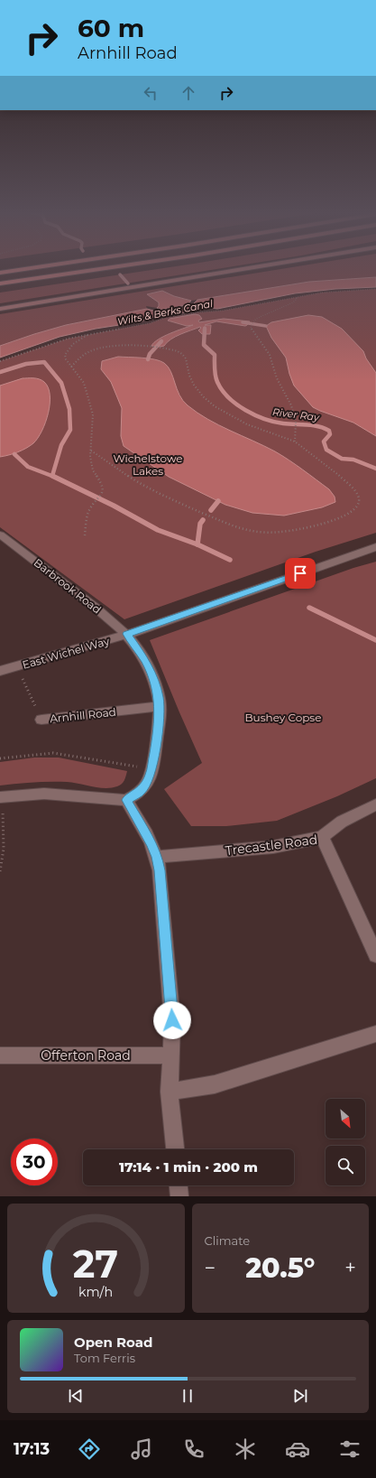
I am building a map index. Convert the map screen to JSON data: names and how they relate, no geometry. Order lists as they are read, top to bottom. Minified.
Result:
{"streets":{"street":["Barbrook Road","East Wichel Way","Arnhill Road","Trecastle Road","Offerton Road"]},"crossings":[["Barbrook Road","East Wichel Way"],["East Wichel Way","Arnhill Road"]],"water":["Wilts & Berks Canal","River Ray"],"parks":["Wichelstowe Lakes","Bushey Copse"],"north":"bottom right","page":{"turn":["60 m","Arnhill Road"],"limit":"30","trip":"17:14 · 1 min · 200 m","tile":"Climate","heat":["−","20.5°","+"],"song":["Open Road","Tom Ferris"],"tabs":"17:13","gauge":["27","km/h"]}}
